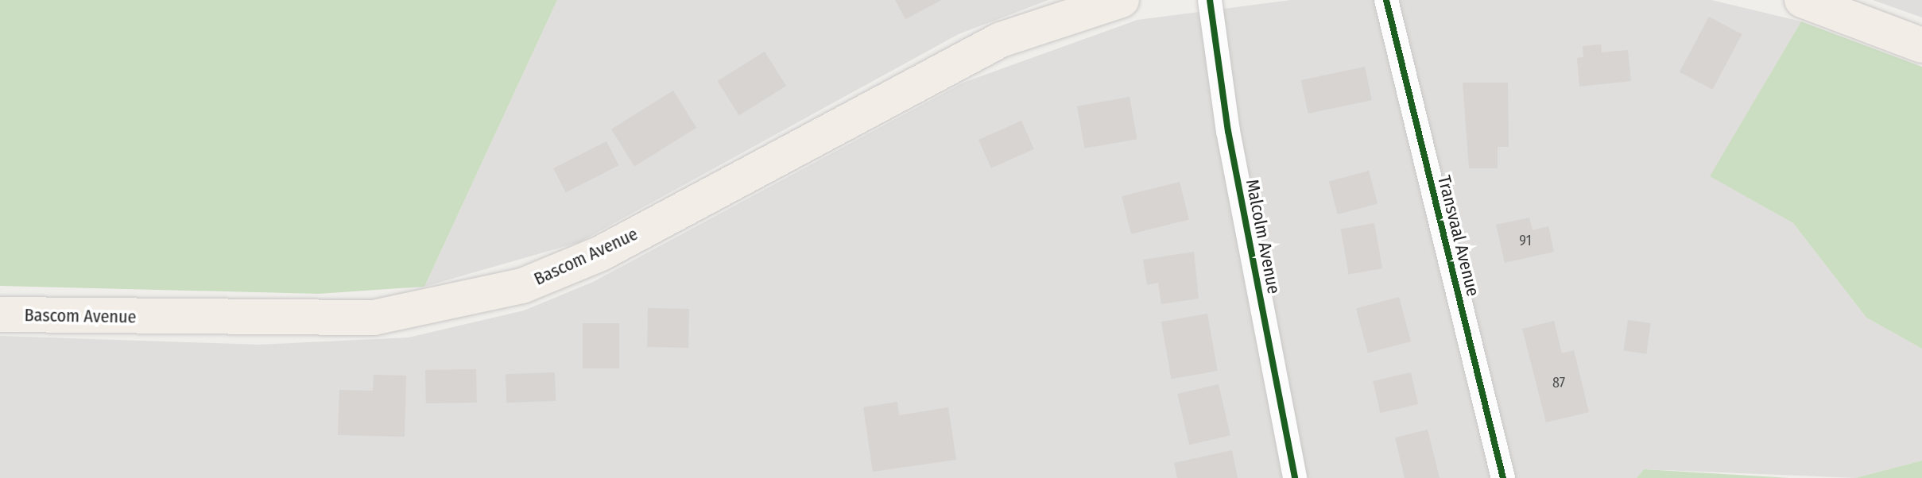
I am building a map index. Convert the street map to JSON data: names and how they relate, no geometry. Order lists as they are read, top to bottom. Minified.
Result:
{"streets":{"main road":["Bascom Avenue"],"street":["Transvaal Avenue","Malcolm Avenue"]},"house_numbers":["91","87"]}
